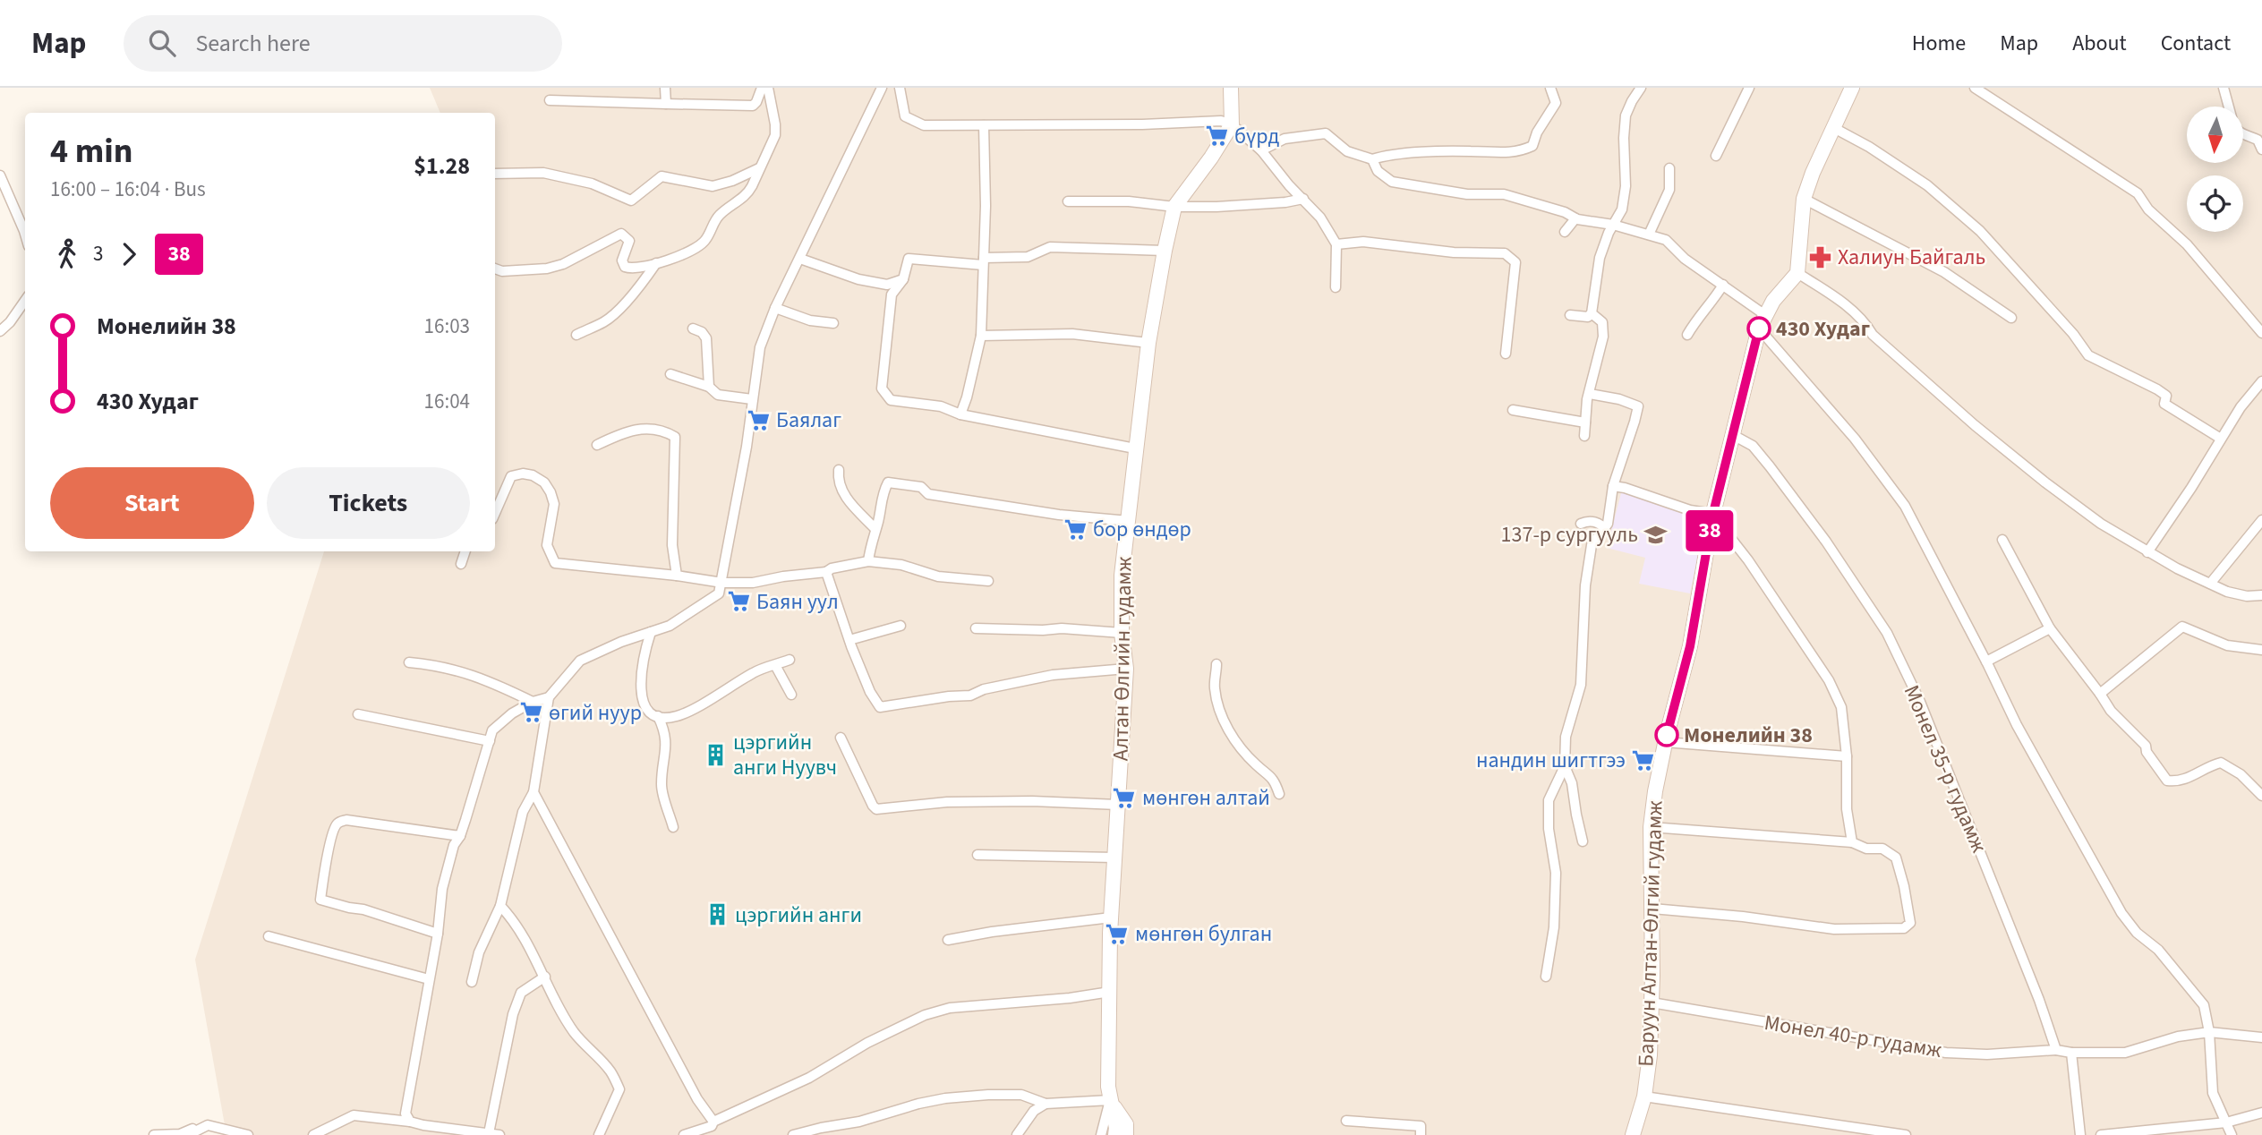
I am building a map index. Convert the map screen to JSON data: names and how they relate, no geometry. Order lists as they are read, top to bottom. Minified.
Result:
{"streets":{"main road":["Алтан Өлгийн гудамж","Баруун Алтан-Өлгий гудамж"],"street":["Монел 35-р гудамж","Монел 40-р гудамж"]},"crossings":[["Монел 35-р гудамж","Баруун Алтан-Өлгий гудамж"],["Монел 35-р гудамж","Монел 40-р гудамж"],["Баруун Алтан-Өлгий гудамж","Монел 40-р гудамж"]],"places":{"supermarket":["бүрд","Баялаг","бор өндөр","Баян уул","өгий нуур","нандин шигтгээ","мөнгөн алтай","мөнгөн булган"],"pharmacy":["Халиун Байгаль"],"other":["430 Худаг","Монелийн 38"],"school or university":["137-р сургууль"],"building":["цэргийн анги Нуувч","цэргийн анги"]},"lines":["bus line 38"],"north":"bottom","page":{"header":"Map","search":"Search here","nav":["Home","Map","About","Contact"],"on_map":"38","heading":["4 min","16:00 – 16:04 · Bus","$1.28"],"legs":["3","38"],"list":[{"name":"Монелийн 38","value":"16:03"},{"name":"430 Худаг","value":"16:04"}],"buttons":["Start","Tickets"]}}
